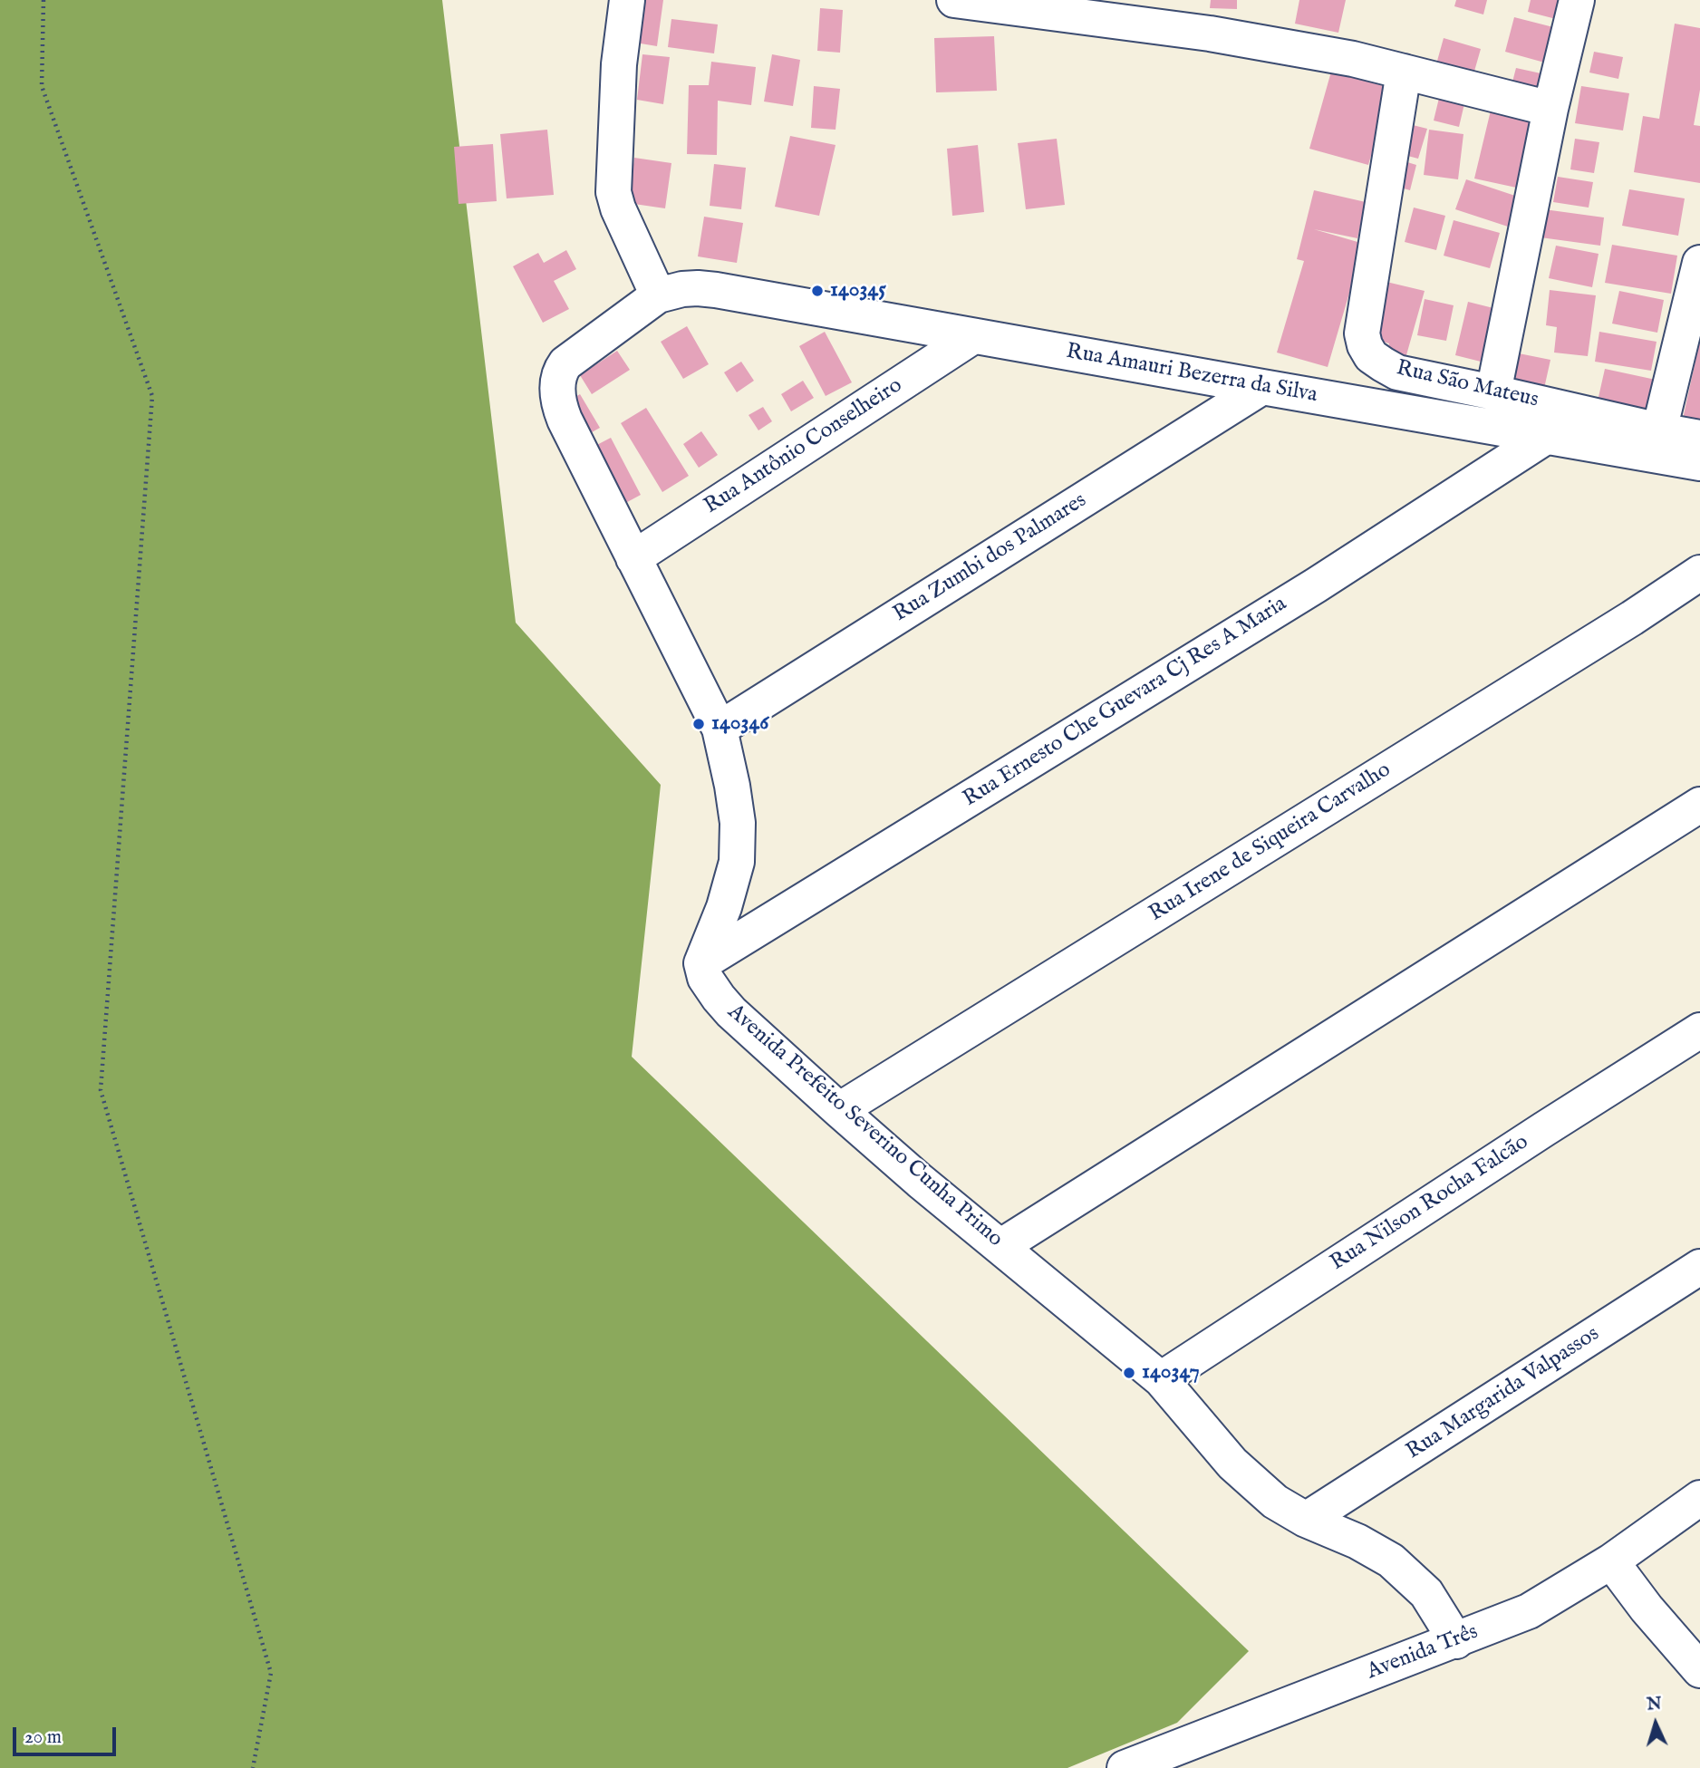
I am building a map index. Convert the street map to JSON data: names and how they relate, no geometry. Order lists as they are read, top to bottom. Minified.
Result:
{"streets":{"street":["Rua Amauri Bezerra da Silva","Rua São Mateus","Rua Antônio Conselheiro","Rua Zumbi dos Palmares","Rua Ernesto Che Guevara Cj Res A Maria","Rua Irene de Siqueira Carvalho","Avenida Prefeito Severino Cunha Primo","Rua Nilson Rocha Falcão","Rua Margarida Valpassos","Avenida Três"]},"crossings":[["Rua Amauri Bezerra da Silva","Rua Antônio Conselheiro"],["Rua Amauri Bezerra da Silva","Rua Zumbi dos Palmares"],["Rua Amauri Bezerra da Silva","Rua Ernesto Che Guevara Cj Res A Maria"],["Rua Ernesto Che Guevara Cj Res A Maria","Avenida Prefeito Severino Cunha Primo"],["Rua Irene de Siqueira Carvalho","Avenida Prefeito Severino Cunha Primo"],["Avenida Prefeito Severino Cunha Primo","Rua Nilson Rocha Falcão"],["Avenida Prefeito Severino Cunha Primo","Rua Margarida Valpassos"],["Avenida Prefeito Severino Cunha Primo","Avenida Três"]],"places":["140345","140346","140347"],"scale_bar":"20 m","north":"top"}
